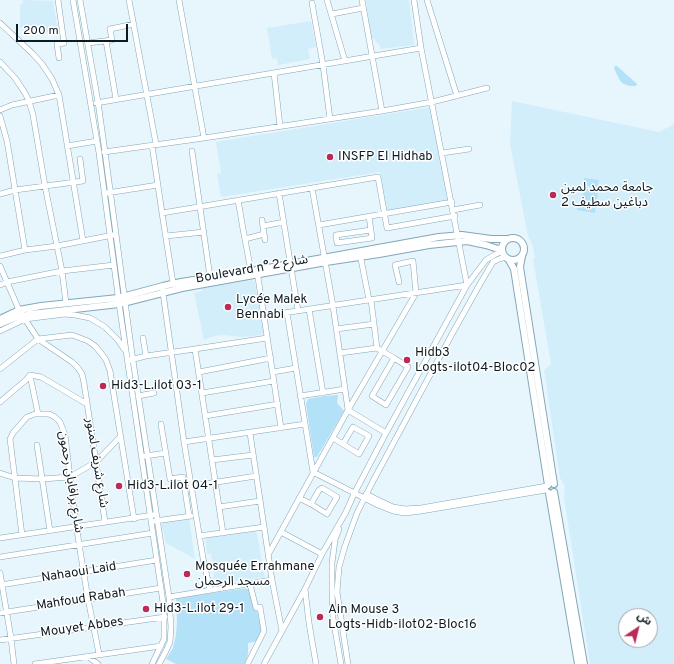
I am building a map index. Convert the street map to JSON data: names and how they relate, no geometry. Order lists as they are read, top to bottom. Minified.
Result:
{"streets":{"main road":["Boulevard n° شارع 2"],"street":["شارع شريف لمنور","شارع برافابان رحمون","Nahaoui Laid","Mahfoud Rabah","Mouyet Abbes"]},"crossings":[["شارع برافابان رحمون","Nahaoui Laid"],["شارع برافابان رحمون","Mahfoud Rabah"],["شارع برافابان رحمون","Mouyet Abbes"]],"places":["INSFP El Hidhab","جامعة محمد لمين دباغين سطيف 2","Lycée Malek Bennabi","Hidb3 Logts-ilot04-Bloc02","Hid3-L.ilot 03-1","Hid3-L.ilot 04-1","Mosquée Errahmane مسجد الرحمان","Hid3-L.ilot 29-1","Ain Mouse 3 Logts-Hidb-ilot02-Bloc16"],"scale_bar":"200 m","north":"top right"}
